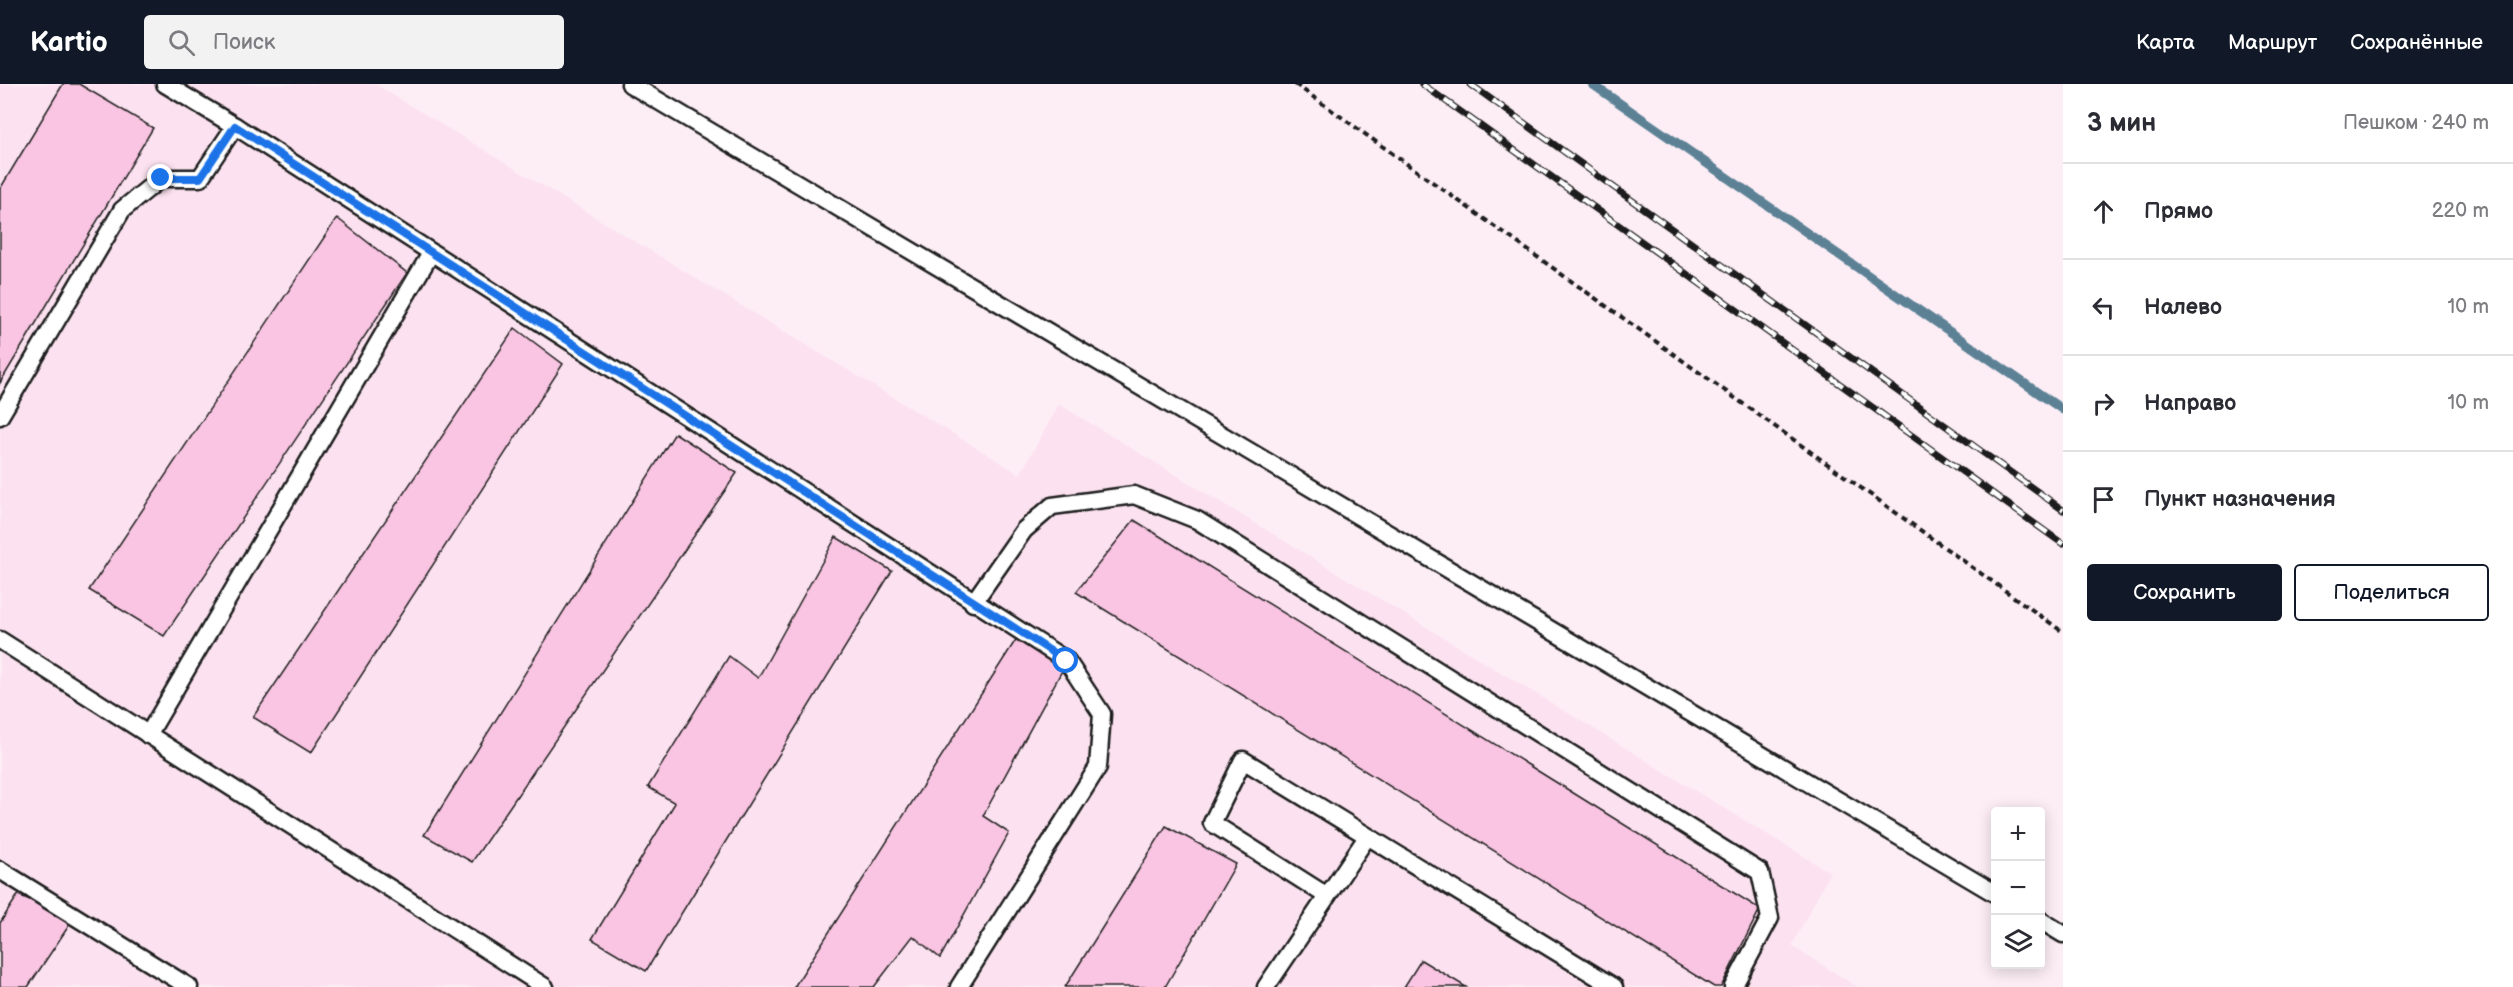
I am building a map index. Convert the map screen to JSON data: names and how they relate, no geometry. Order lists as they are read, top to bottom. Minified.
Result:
{"page":{"header":"Kartio","search":"Поиск","nav":["Карта","Маршрут","Сохранённые"],"heading":["3 мин","Пешком · 240 m"],"list":[["Прямо","220 m"],["Налево","10 m"],["Направо","10 m"],"Пункт назначения"],"buttons":["Сохранить","Поделиться"],"map_buttons":["+","−"]}}
